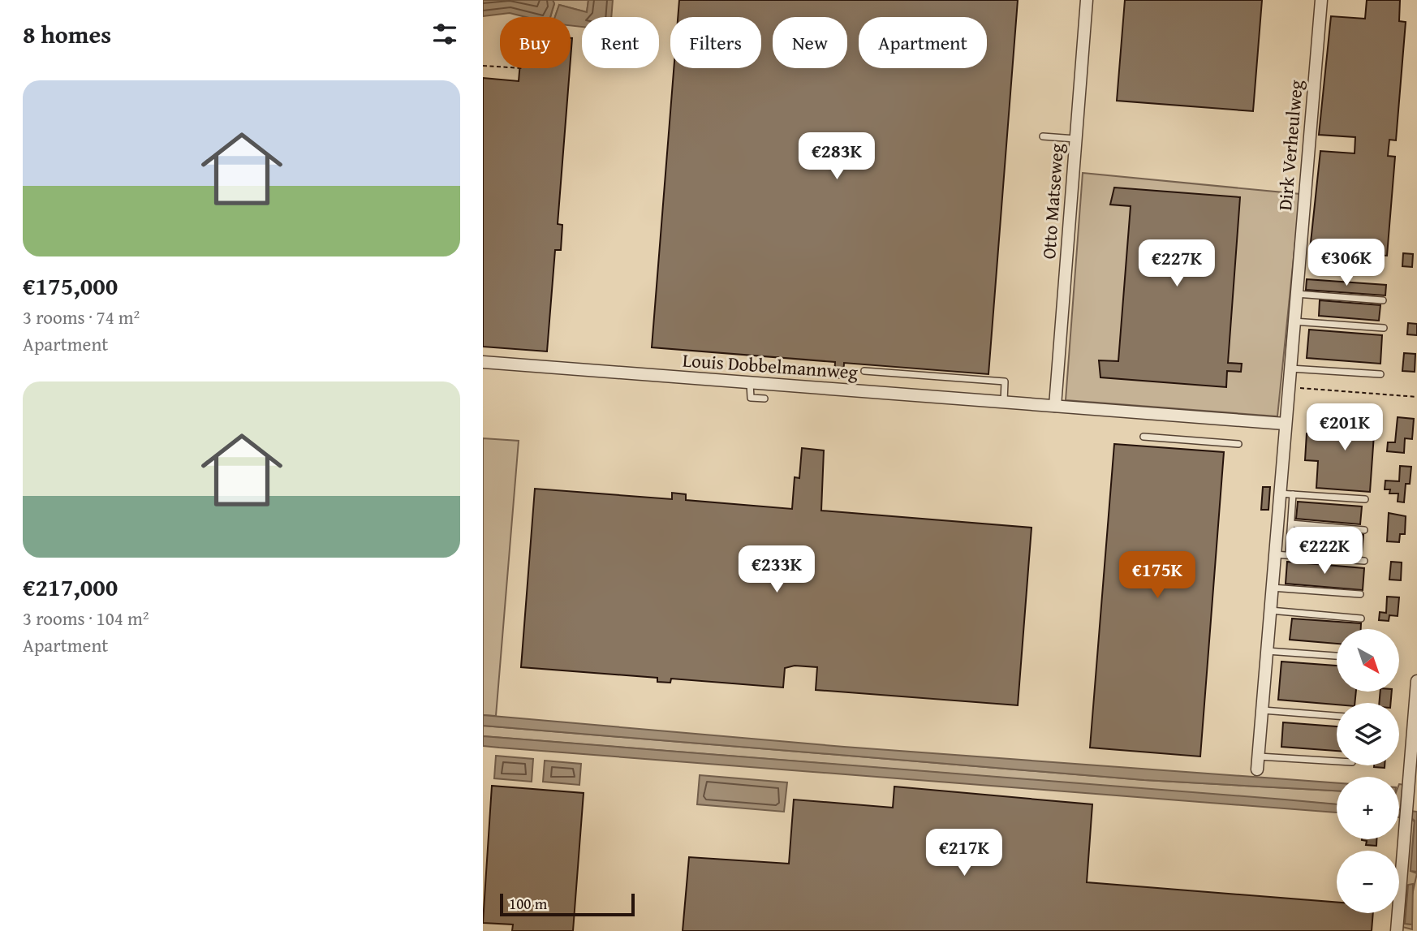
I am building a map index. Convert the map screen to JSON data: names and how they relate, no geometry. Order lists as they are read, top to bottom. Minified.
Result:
{"streets":{"street":["Dirk Verheulweg","Otto Matseweg","Louis Dobbelmannweg"]},"crossings":[["Otto Matseweg","Louis Dobbelmannweg"]],"scale_bar":"100 m","north":"bottom right","page":{"heading":"8 homes","chip":["Buy","Rent","Filters","New","Apartment"],"list":[{"name":"€175,000","note":"3 rooms · 74 m² · Apartment"},{"name":"€217,000","note":"3 rooms · 104 m² · Apartment"}],"price":["€283K","€306K","€227K","€201K","€222K","€233K","€175K","€217K"],"map_buttons":["+","−"],"scale":"100 m"}}
